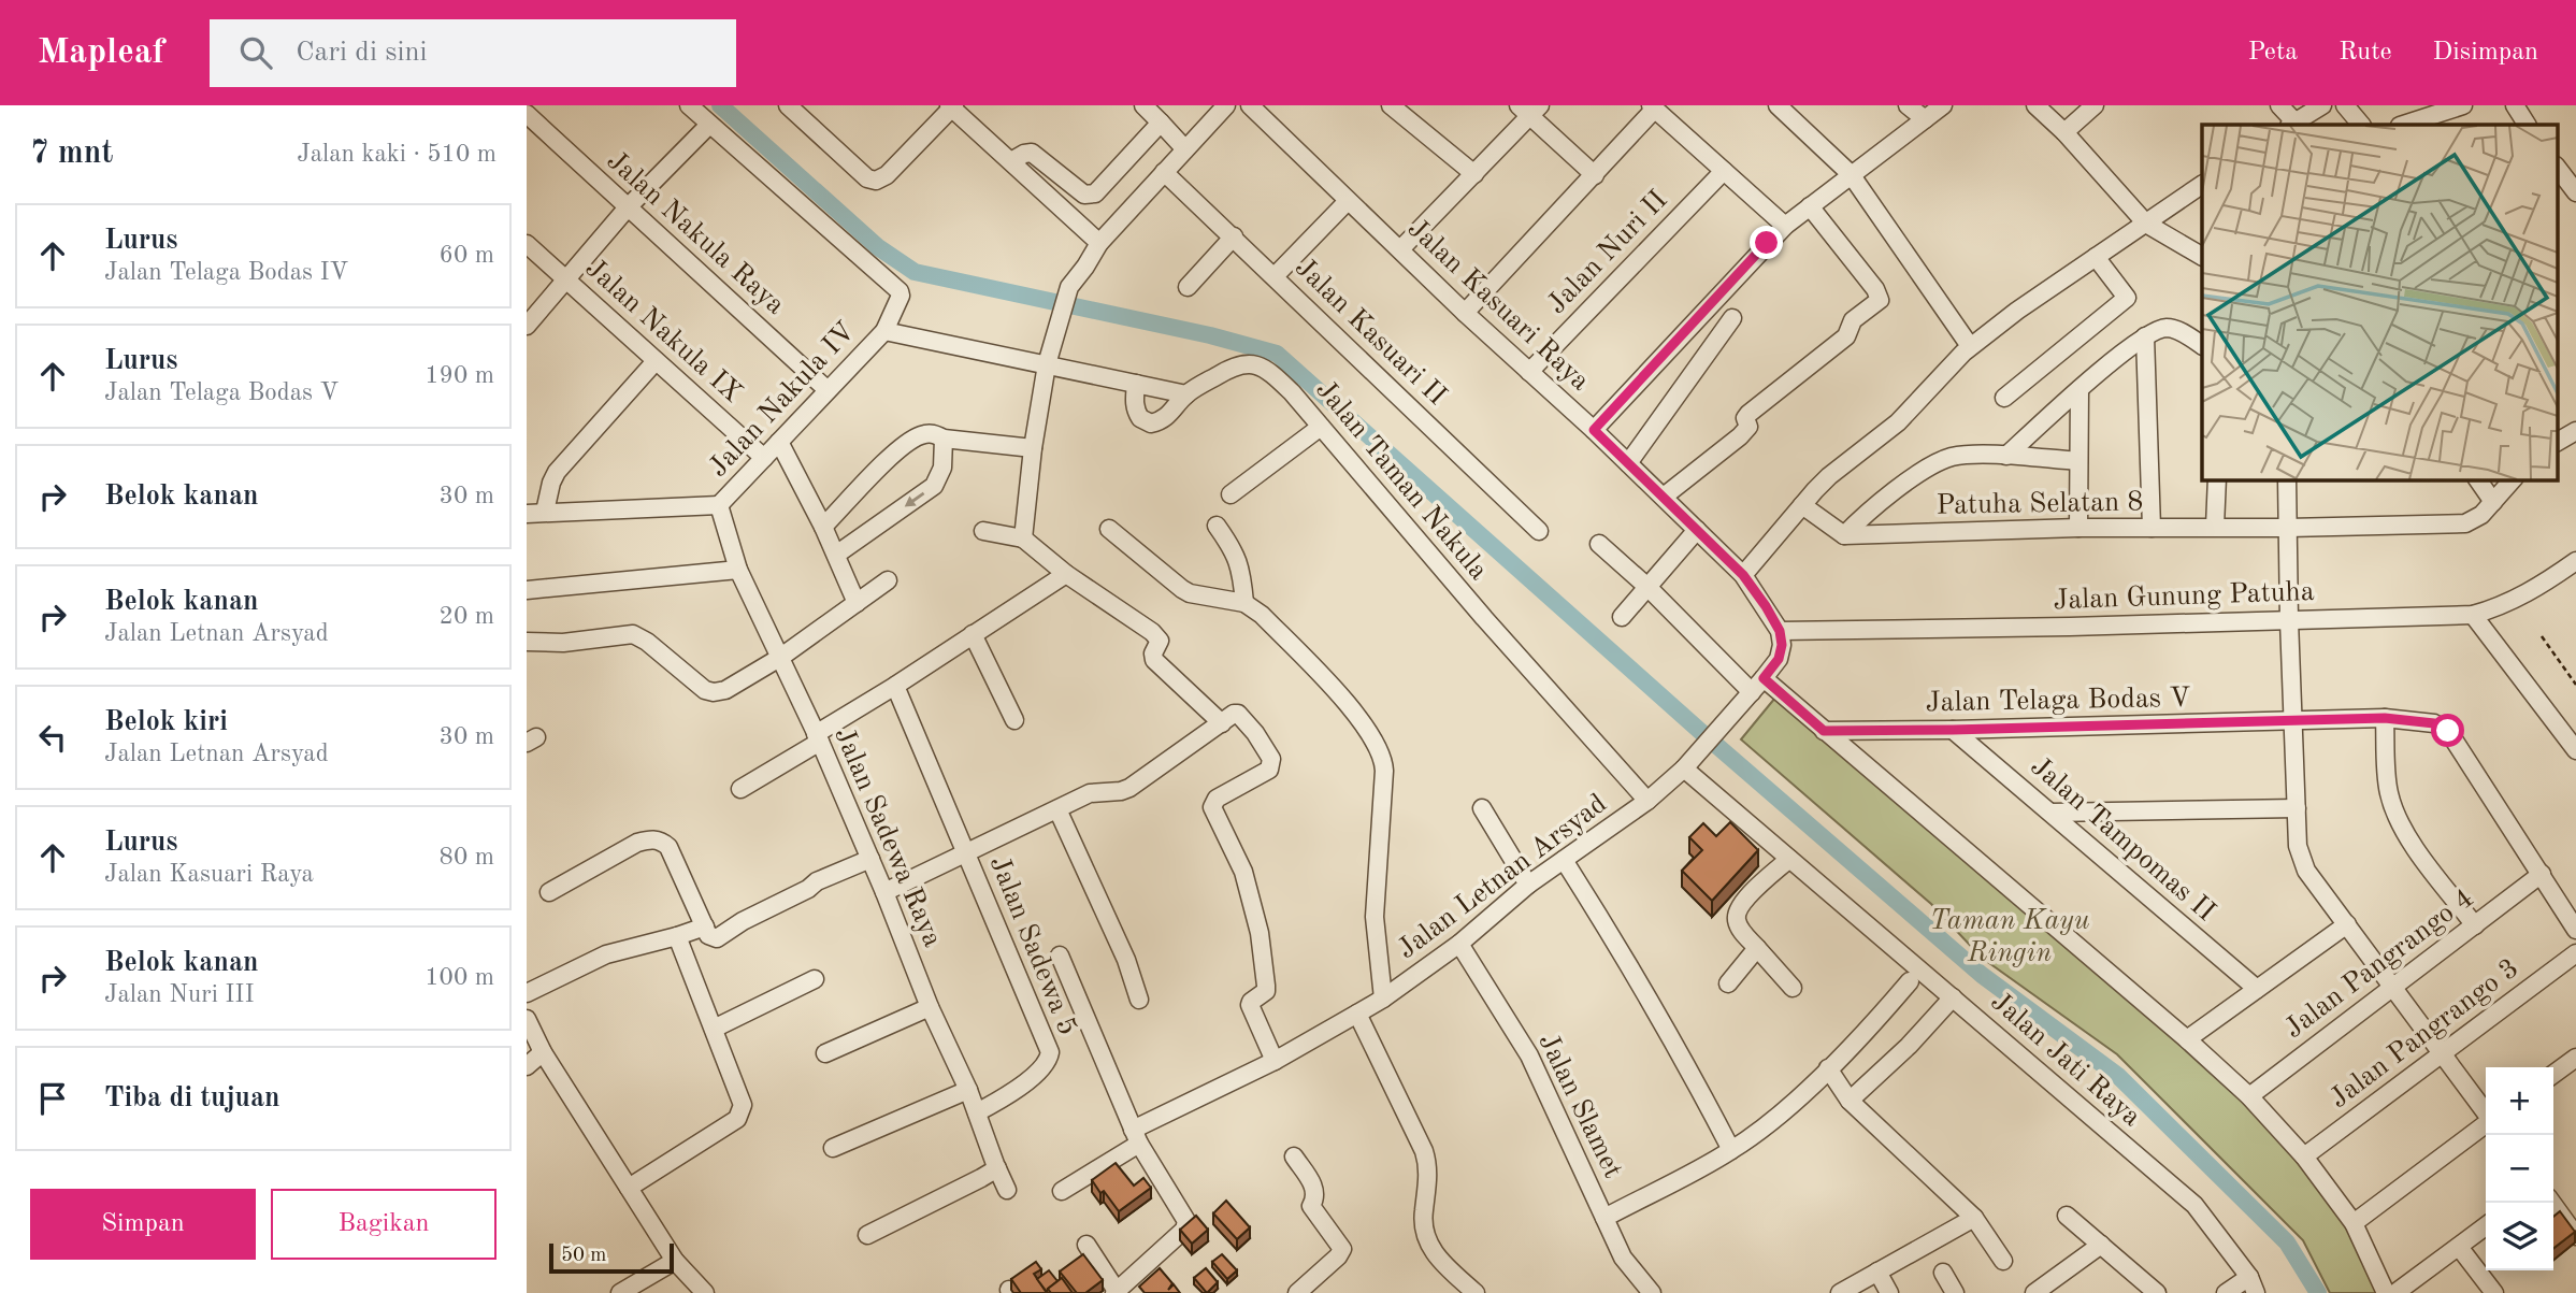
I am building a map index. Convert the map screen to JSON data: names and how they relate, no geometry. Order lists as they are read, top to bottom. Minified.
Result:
{"streets":{"street":["Jalan Nakula Raya","Jalan Nuri II","Jalan Kasuari Raya","Jalan Nakula IX","Jalan Kasuari II","Jalan Nakula IV","Jalan Taman Nakula","Patuha Selatan 8","Jalan Gunung Patuha","Jalan Telaga Bodas V","Jalan Sadewa Raya","Jalan Tampomas II","Jalan Letnan Arsyad","Jalan Sadewa 5","Jalan Pangrango 4","Jalan Pangrango 3","Jalan Jati Raya","Jalan Slamet"]},"crossings":[["Jalan Nakula Raya","Jalan Nakula IV"],["Jalan Nuri II","Jalan Kasuari Raya"],["Jalan Nakula IX","Jalan Nakula IV"],["Jalan Nakula IV","Jalan Sadewa Raya"],["Jalan Taman Nakula","Jalan Letnan Arsyad"],["Jalan Gunung Patuha","Jalan Letnan Arsyad"],["Jalan Telaga Bodas V","Jalan Tampomas II"],["Jalan Telaga Bodas V","Jalan Pangrango 4"],["Jalan Sadewa Raya","Jalan Sadewa 5"],["Jalan Letnan Arsyad","Jalan Jati Raya"],["Jalan Letnan Arsyad","Jalan Slamet"]],"parks":["Taman Kayu Ringin"],"scale_bar":"50 m","page":{"header":"Mapleaf","search":"Cari di sini","nav":["Peta","Rute","Disimpan"],"heading":["7 mnt","Jalan kaki · 510 m"],"list":[["Lurus","Jalan Telaga Bodas IV","60 m"],["Lurus","Jalan Telaga Bodas V","190 m"],["Belok kanan","30 m"],["Belok kanan","Jalan Letnan Arsyad","20 m"],["Belok kiri","Jalan Letnan Arsyad","30 m"],["Lurus","Jalan Kasuari Raya","80 m"],["Belok kanan","Jalan Nuri III","100 m"],"Tiba di tujuan"],"map_buttons":["+","−"],"buttons":["Simpan","Bagikan"],"scale":"50 m"}}
